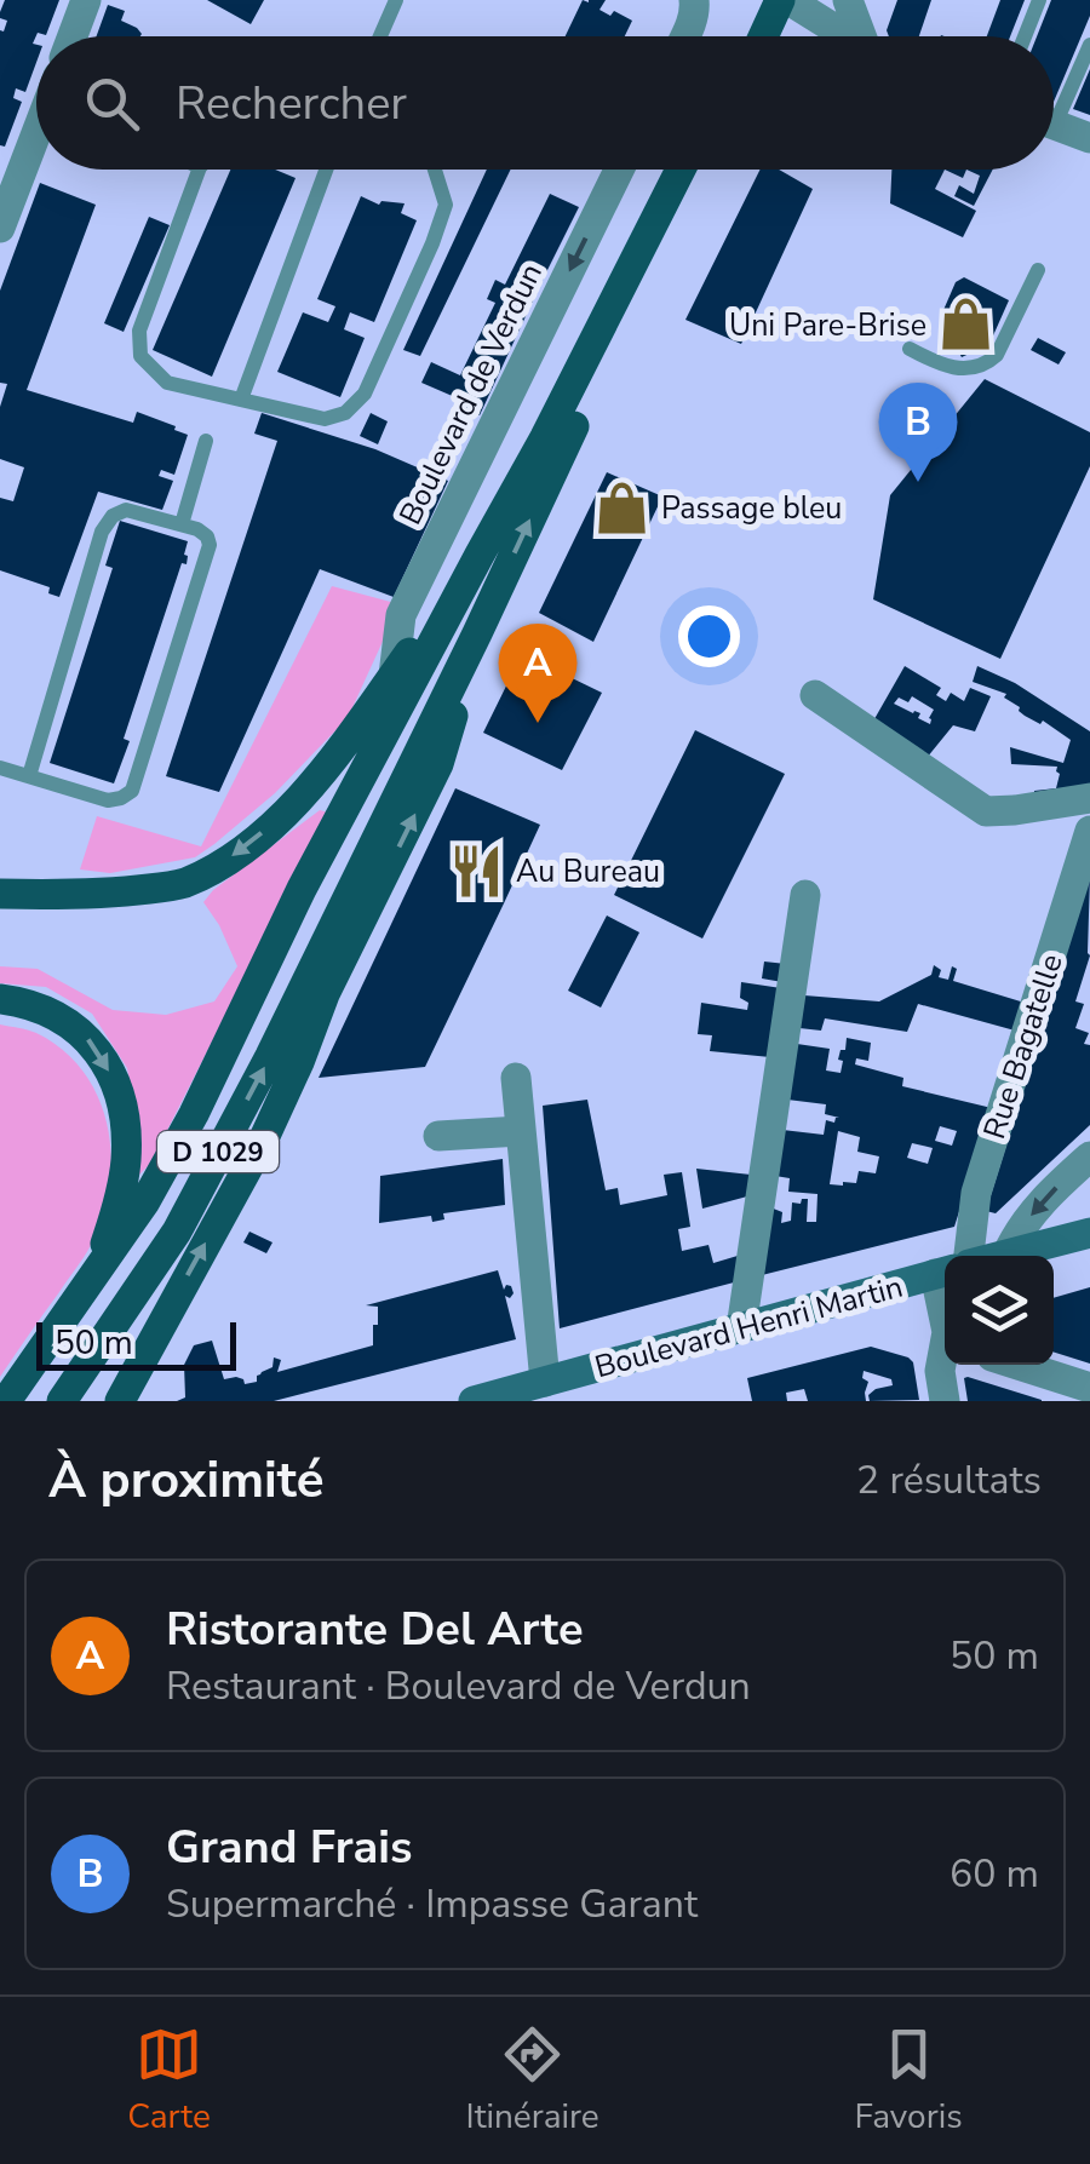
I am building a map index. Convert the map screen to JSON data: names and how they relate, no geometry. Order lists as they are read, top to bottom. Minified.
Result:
{"streets":{"main road":["D 1029","Boulevard Henri Martin"],"street":["Boulevard de Verdun","Rue Bagatelle"]},"one_way":["Boulevard de Verdun"],"places":{"shop":["Uni Pare-Brise","Passage bleu"],"restaurant":["Au Bureau"]},"scale_bar":"50 m","page":{"search":"Rechercher","pins":["B","A"],"scale":"50 m","heading":["À proximité","2 résultats"],"list":[{"mark":"A","name":"Ristorante Del Arte","note":"Restaurant · Boulevard de Verdun","value":"50 m"},{"mark":"B","name":"Grand Frais","note":"Supermarché · Impasse Garant","value":"60 m"}],"nav":["Carte","Itinéraire","Favoris"]}}
